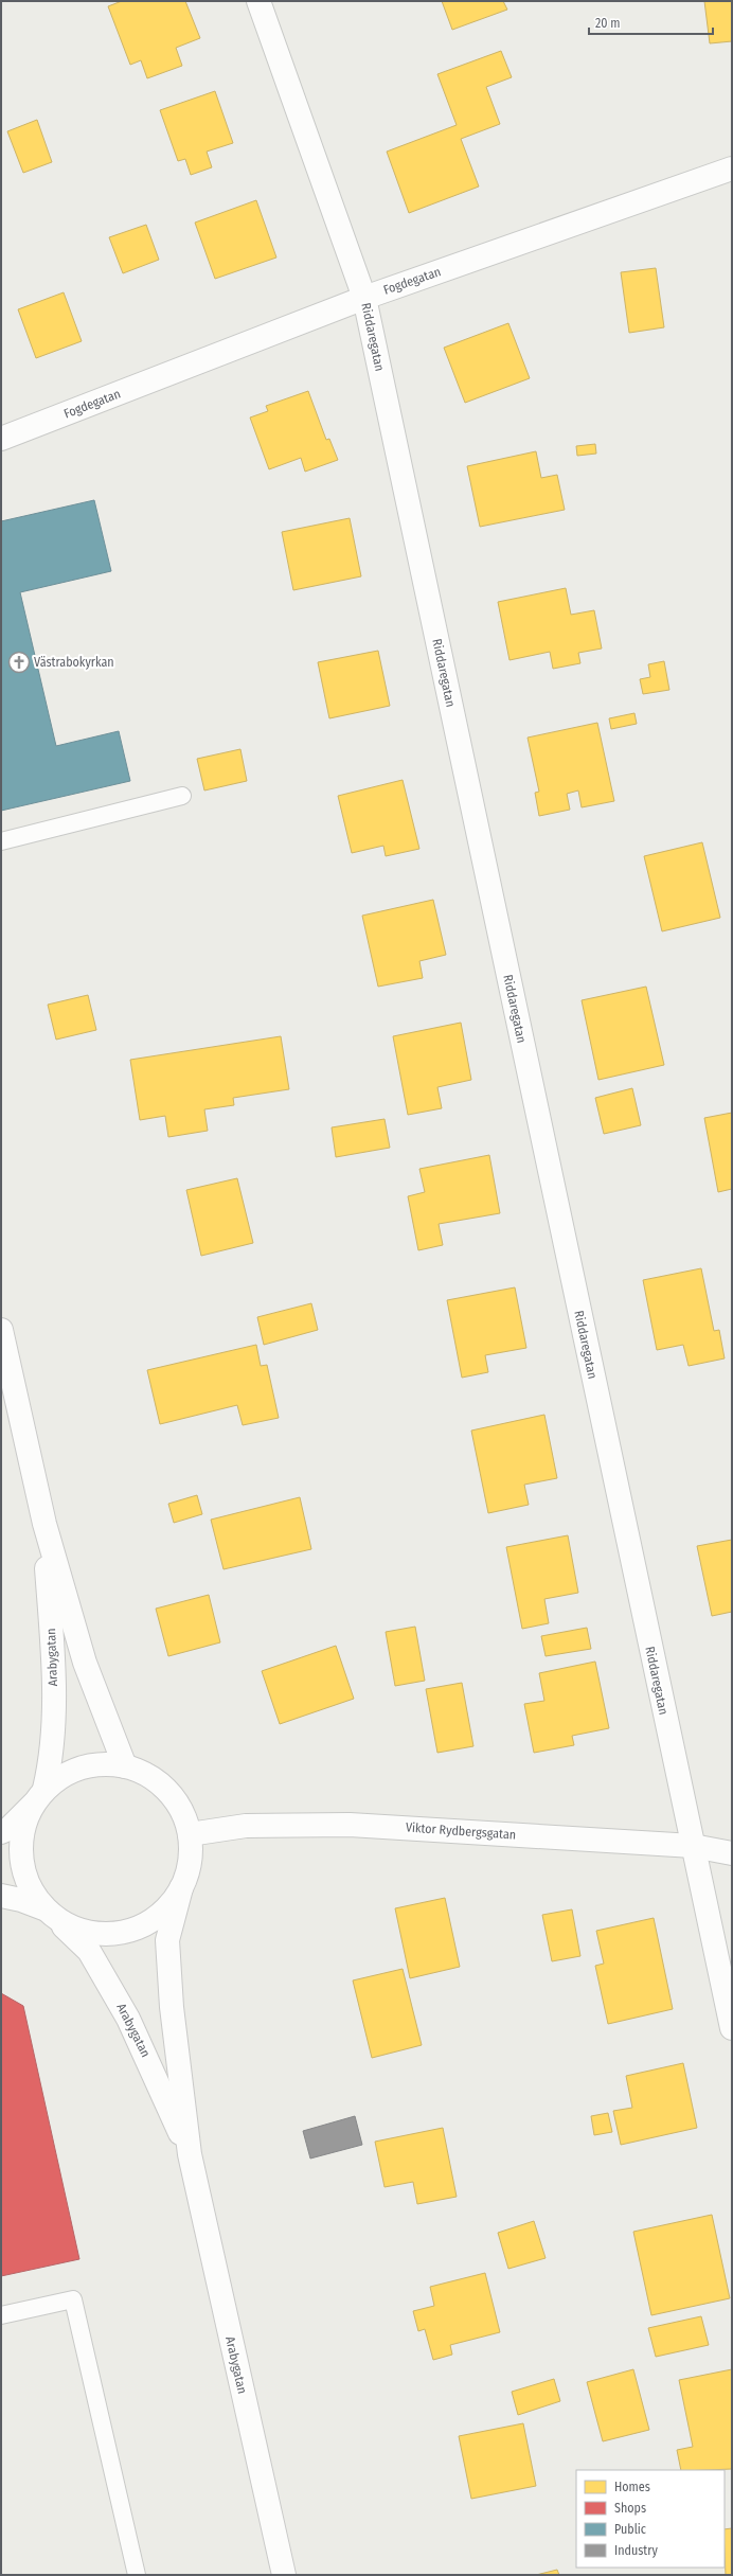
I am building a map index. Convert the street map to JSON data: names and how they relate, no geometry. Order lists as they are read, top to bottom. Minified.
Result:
{"streets":{"street":["Fogdegatan","Riddaregatan","Arabygatan","Viktor Rydbergsgatan"]},"crossings":[["Fogdegatan","Riddaregatan"],["Riddaregatan","Viktor Rydbergsgatan"]],"places":{"church":["Västrabokyrkan"]},"legend":["Homes","Shops","Public","Industry"],"scale_bar":"20 m"}
